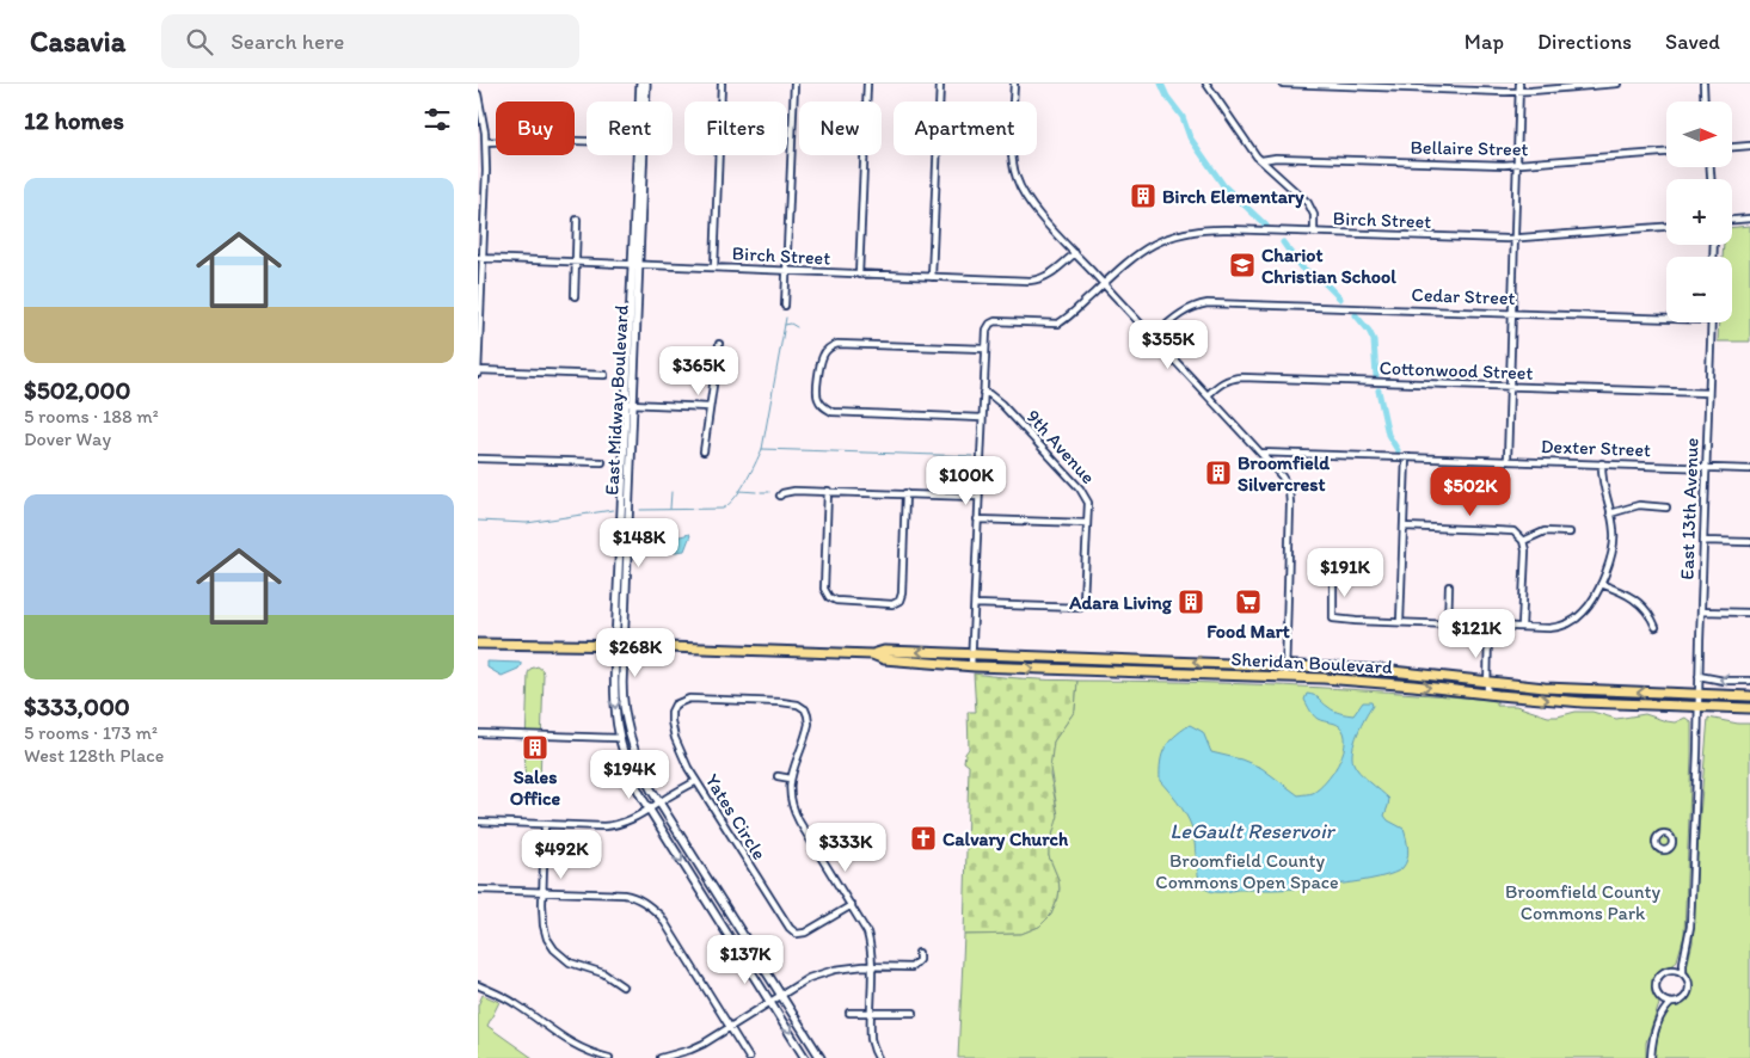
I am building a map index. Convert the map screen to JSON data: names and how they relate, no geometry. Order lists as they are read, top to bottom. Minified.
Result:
{"streets":{"main road":["East Midway Boulevard","Sheridan Boulevard"],"street":["Bellaire Street","Birch Street","Cedar Street","Cottonwood Street","9th Avenue","Dexter Street","East 13th Avenue","Yates Circle"]},"crossings":[["Birch Street","East Midway Boulevard"],["Cottonwood Street","East 13th Avenue"],["East Midway Boulevard","Sheridan Boulevard"],["Dexter Street","East 13th Avenue"],["East 13th Avenue","Sheridan Boulevard"]],"water":["LeGault Reservoir"],"parks":["Broomfield County Commons Open Space","Broomfield County Commons Park"],"places":{"building":["Birch Elementary","Broomfield Silvercrest","Adara Living","Sales Office"],"school or university":["Chariot Christian School"],"supermarket":["Food Mart"],"church":["Calvary Church"]},"north":"right","page":{"header":"Casavia","search":"Search here","nav":["Map","Directions","Saved"],"heading":"12 homes","map_buttons":["+","−"],"chip":["Buy","Rent","Filters","New","Apartment"],"list":[{"name":"$502,000","note":"5 rooms · 188 m² · Dover Way"},{"name":"$333,000","note":"5 rooms · 173 m² · West 128th Place"}],"price":["$355K","$365K","$100K","$502K","$148K","$191K","$121K","$268K","$194K","$333K","$492K","$137K"]}}
